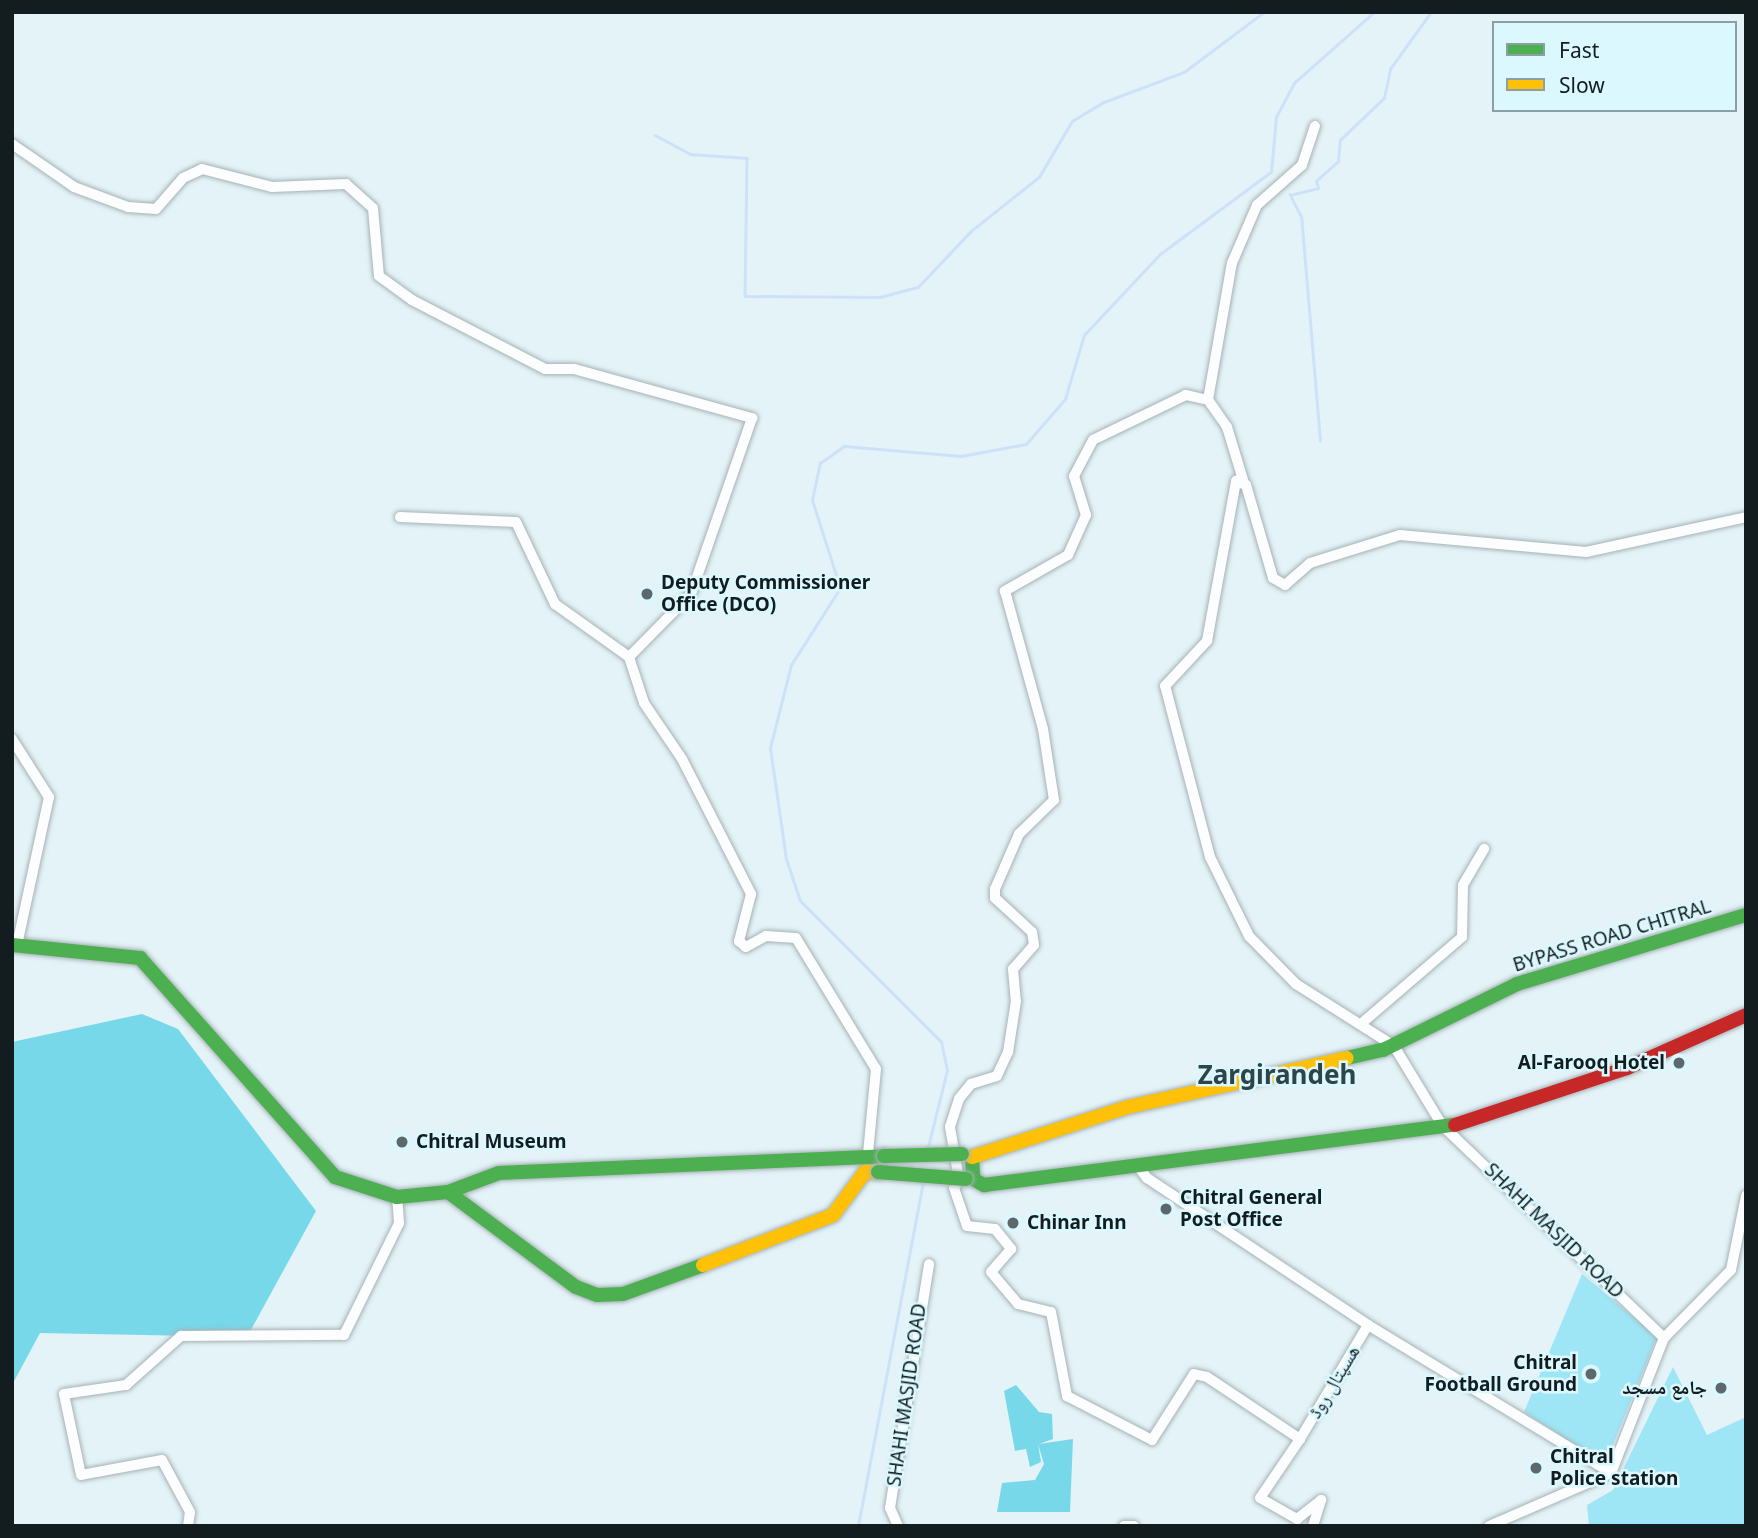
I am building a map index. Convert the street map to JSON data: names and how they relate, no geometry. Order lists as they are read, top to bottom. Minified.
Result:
{"streets":{"street":["BYPASS ROAD CHITRAL","SHAHI MASJID ROAD","ھسپتال روڈ"]},"crossings":[["BYPASS ROAD CHITRAL","SHAHI MASJID ROAD"]],"districts":["Zargirandeh"],"places":["Deputy Commissioner Office (DCO)","Al-Farooq Hotel","Chitral Museum","Chitral General Post Office","Chinar Inn","Chitral Football Ground","جامع مسجد","Chitral Police station"],"legend":["Fast","Slow"]}
